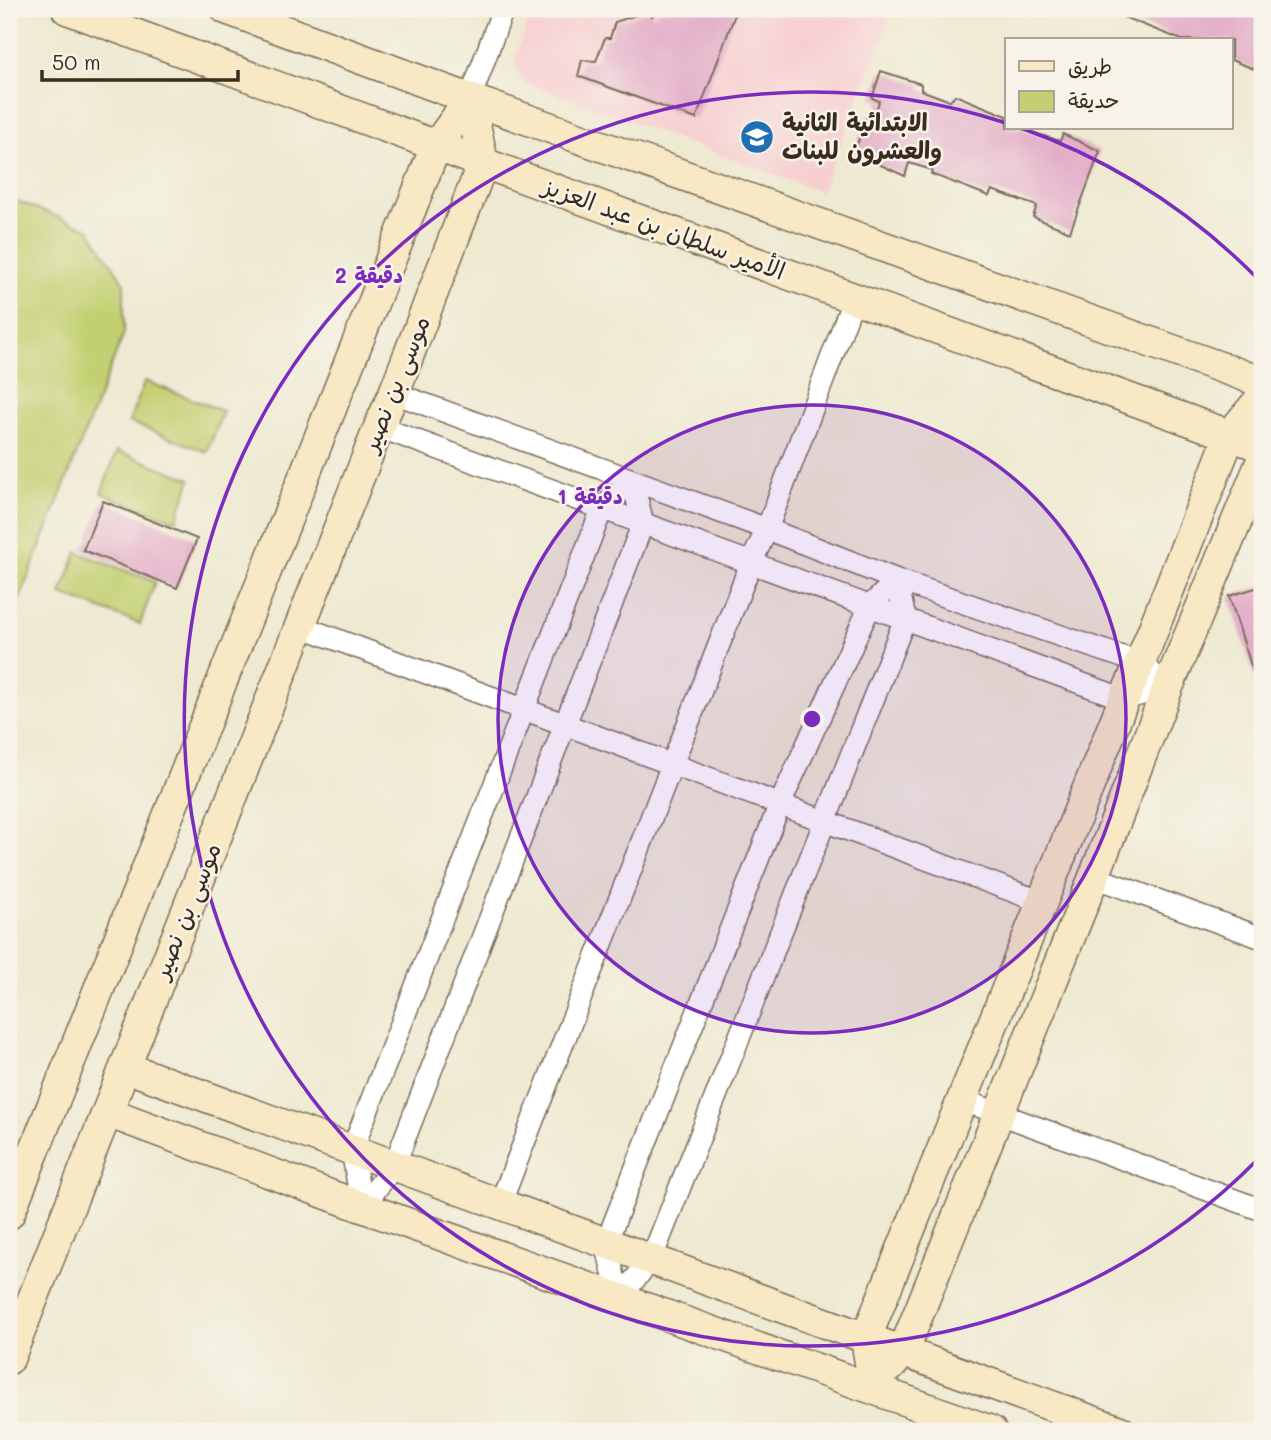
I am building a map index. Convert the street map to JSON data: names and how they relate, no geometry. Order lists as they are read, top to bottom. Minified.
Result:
{"streets":{"street":["الأمير سلطان بن عبد العزيز","موسى بن نصير"]},"crossings":[["الأمير سلطان بن عبد العزيز","موسى بن نصير"]],"places":{"school or university":["الابتدائية الثانية والعشرون للبنات"]},"legend":["طريق","حديقة"],"scale_bar":"50 m","rings":["2 دقيقة","1 دقيقة"]}
